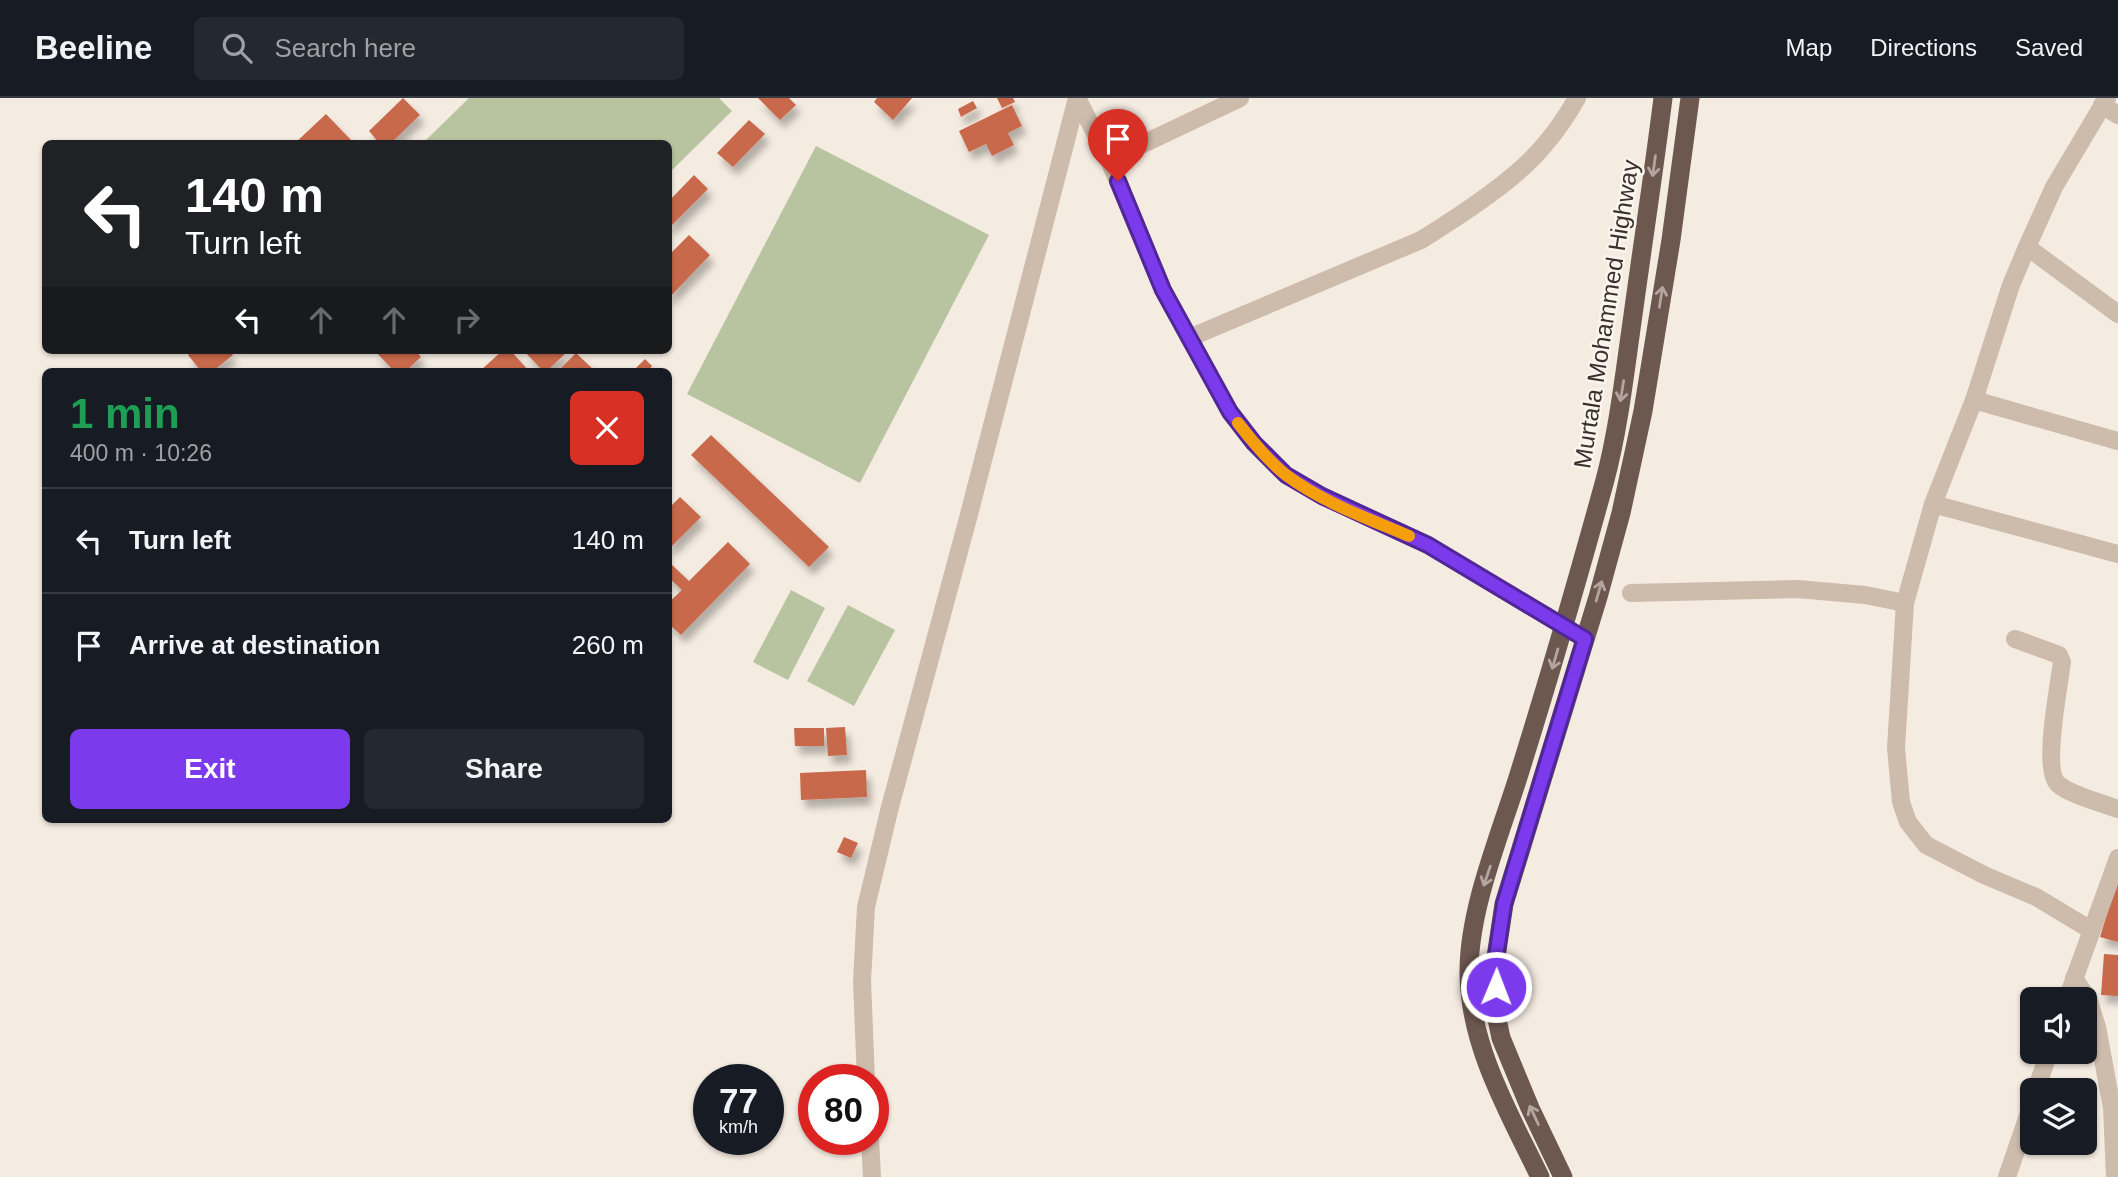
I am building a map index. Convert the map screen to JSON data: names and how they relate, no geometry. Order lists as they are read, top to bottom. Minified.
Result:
{"streets":{"highway":["Murtala Mohammed Highway"]},"page":{"header":"Beeline","search":"Search here","nav":["Map","Directions","Saved"],"turn":["140 m","Turn left"],"heading":["1 min","400 m · 10:26"],"list":[{"name":"Turn left","value":"140 m"},{"name":"Arrive at destination","value":"260 m"}],"buttons":["Exit","Share"],"speed":"77 km/h","limit":"80"}}
